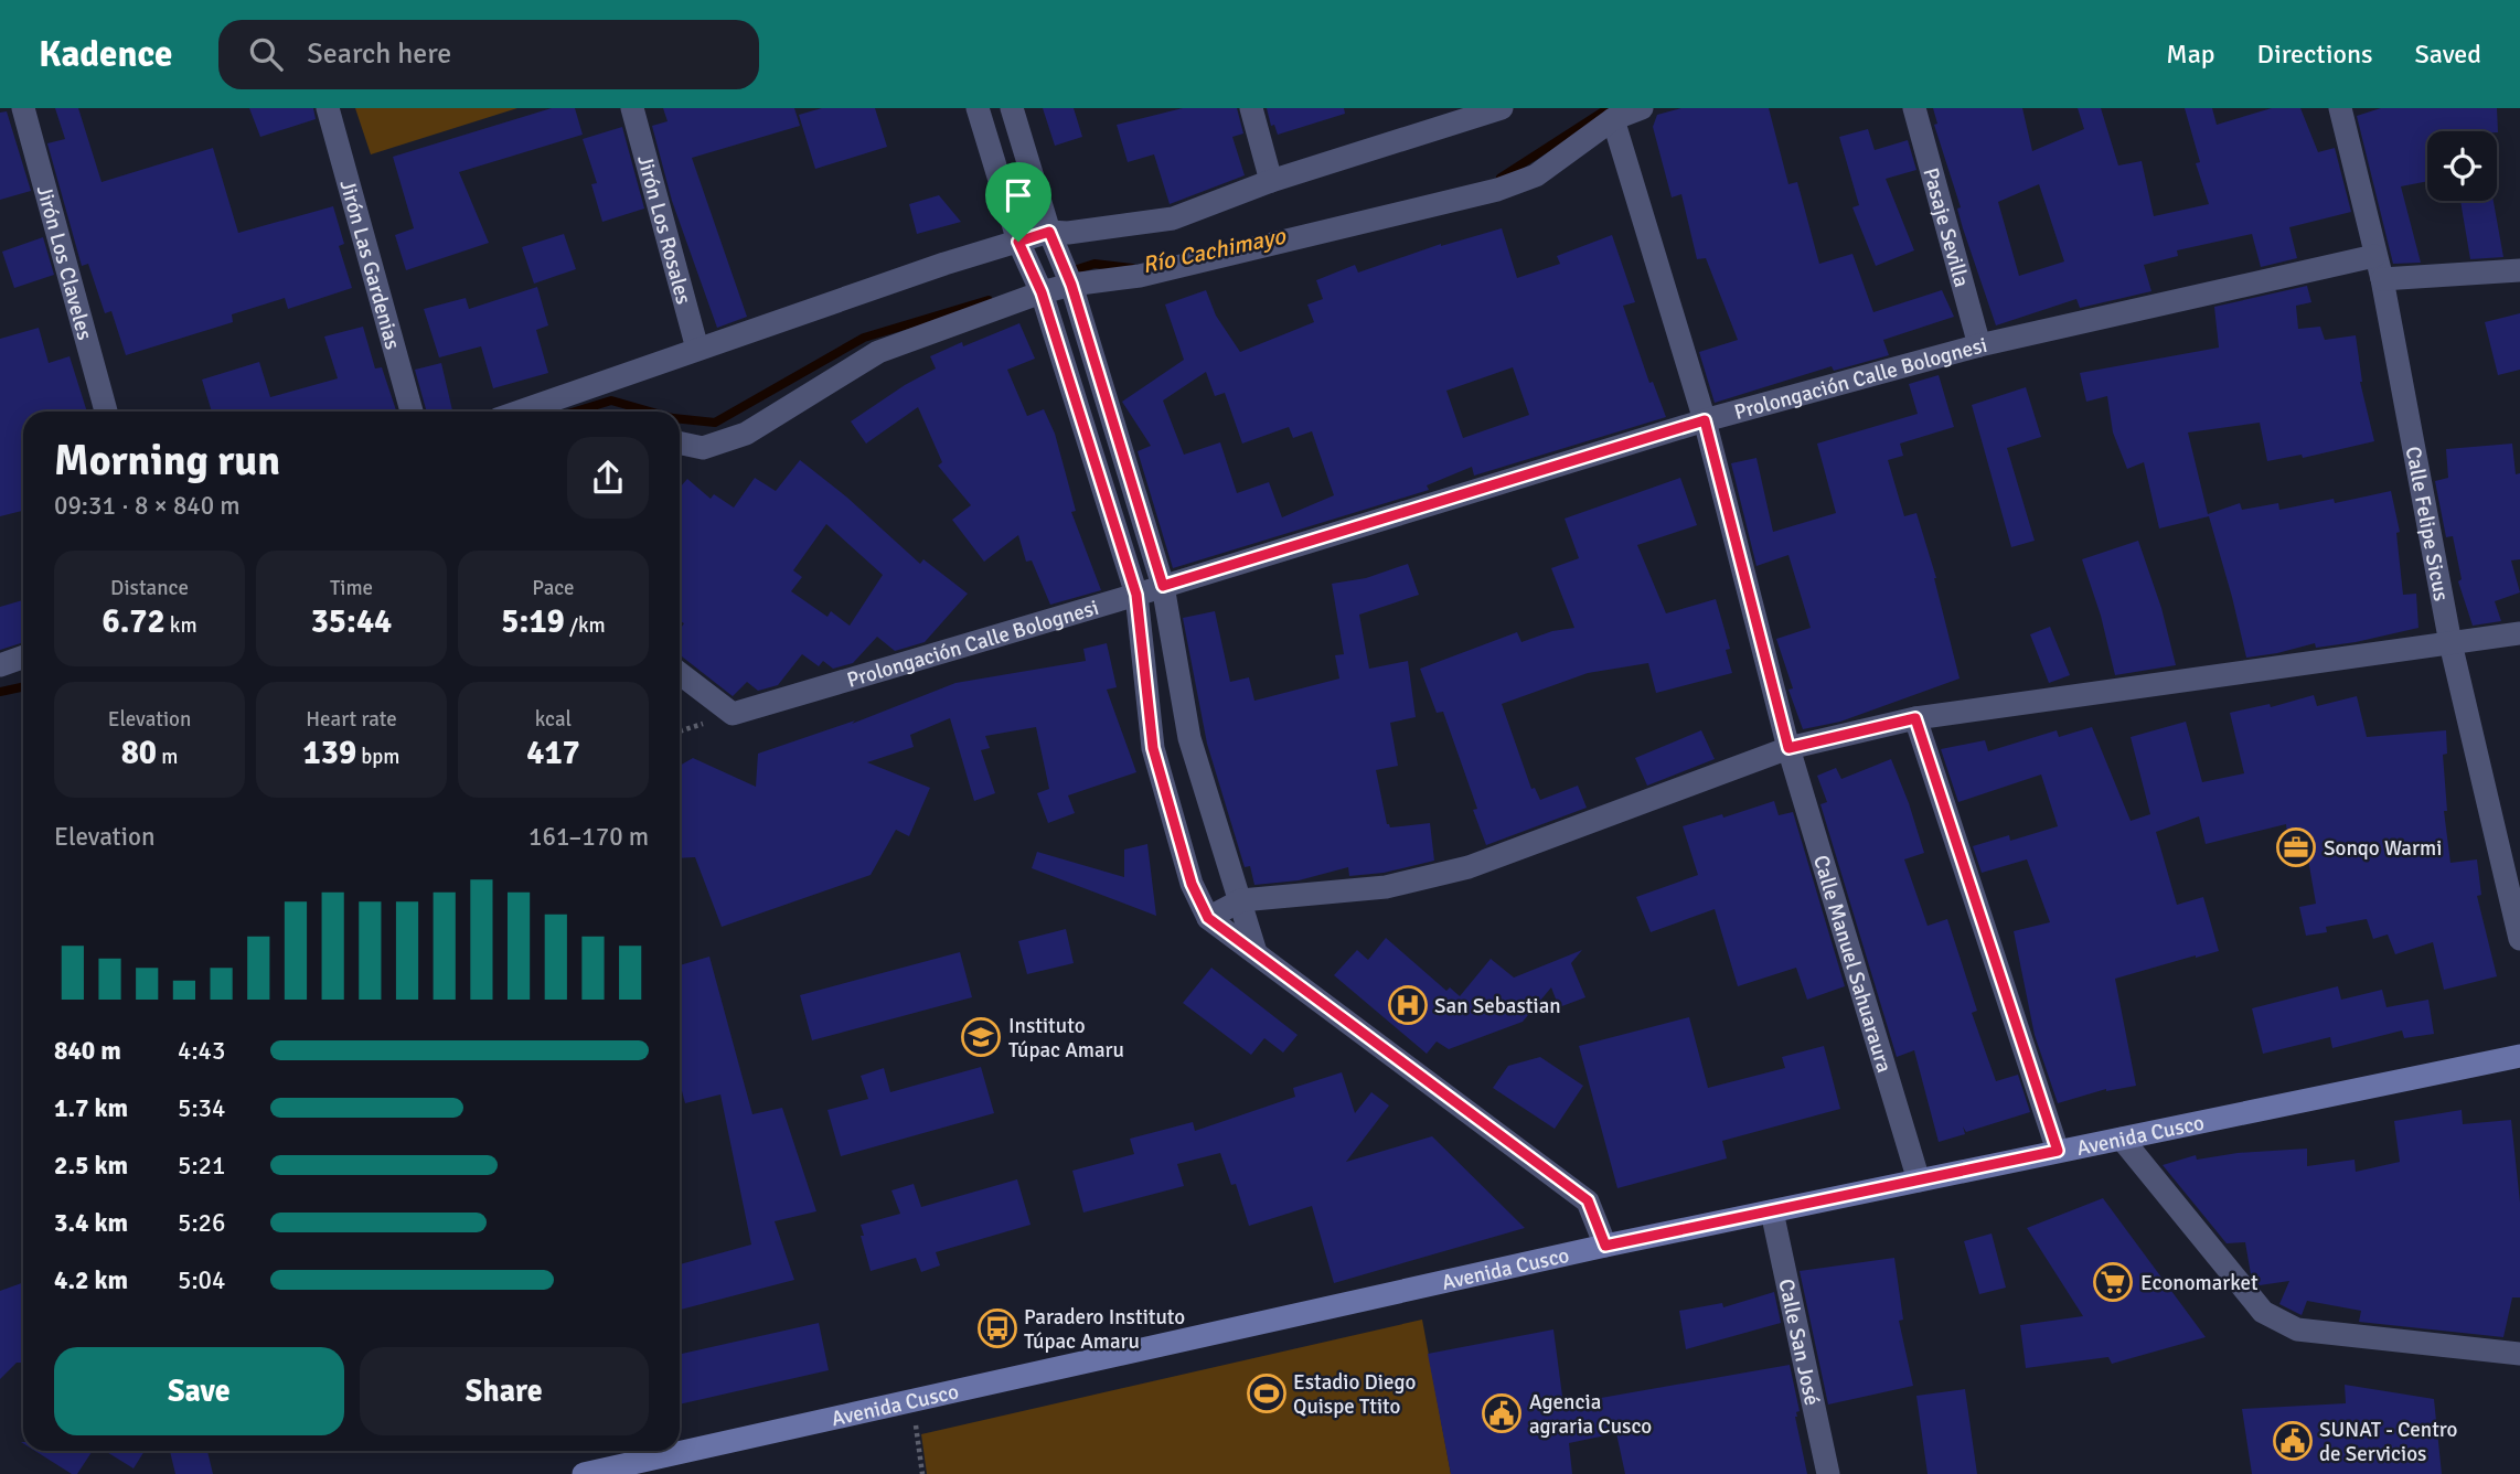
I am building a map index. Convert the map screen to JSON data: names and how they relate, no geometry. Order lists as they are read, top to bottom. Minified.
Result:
{"streets":{"street":["Pasaje Sevilla","Jirón Los Rosales","Jirón Los Claveles","Jirón Las Gardenias","Prolongación Calle Bolognesi","Calle Felipe Sicus","Calle Manuel Sahuaraura","Avenida Cusco","Calle San José"]},"crossings":[["Pasaje Sevilla","Prolongación Calle Bolognesi"],["Prolongación Calle Bolognesi","Calle Felipe Sicus"],["Prolongación Calle Bolognesi","Calle Manuel Sahuaraura"],["Calle Manuel Sahuaraura","Avenida Cusco"],["Avenida Cusco","Calle San José"]],"water":["Río Cachimayo"],"places":{"office":["Sonqo Warmi"],"hospital":["San Sebastian"],"school or university":["Instituto Túpac Amaru"],"supermarket":["Economarket"],"bus stop":["Paradero Instituto Túpac Amaru"],"sports":["Estadio Diego Quispe Ttito"],"public building":["Agencia agraria Cusco","SUNAT - Centro de Servicios"]},"page":{"header":"Kadence","search":"Search here","nav":["Map","Directions","Saved"],"heading":["Morning run","09:31 · 8 × 840 m"],"stats":[["Distance","6.72 km"],["Time","35:44"],["Pace","5:19 /km"],["Elevation","80 m"],["Heart rate","139 bpm"],["kcal","417"]],"chart":["Elevation","161–170 m"],"list":[{"name":"840 m","note":"4:43"},{"name":"1.7 km","note":"5:34"},{"name":"2.5 km","note":"5:21"},{"name":"3.4 km","note":"5:26"},{"name":"4.2 km","note":"5:04"}],"buttons":["Save","Share"]}}
